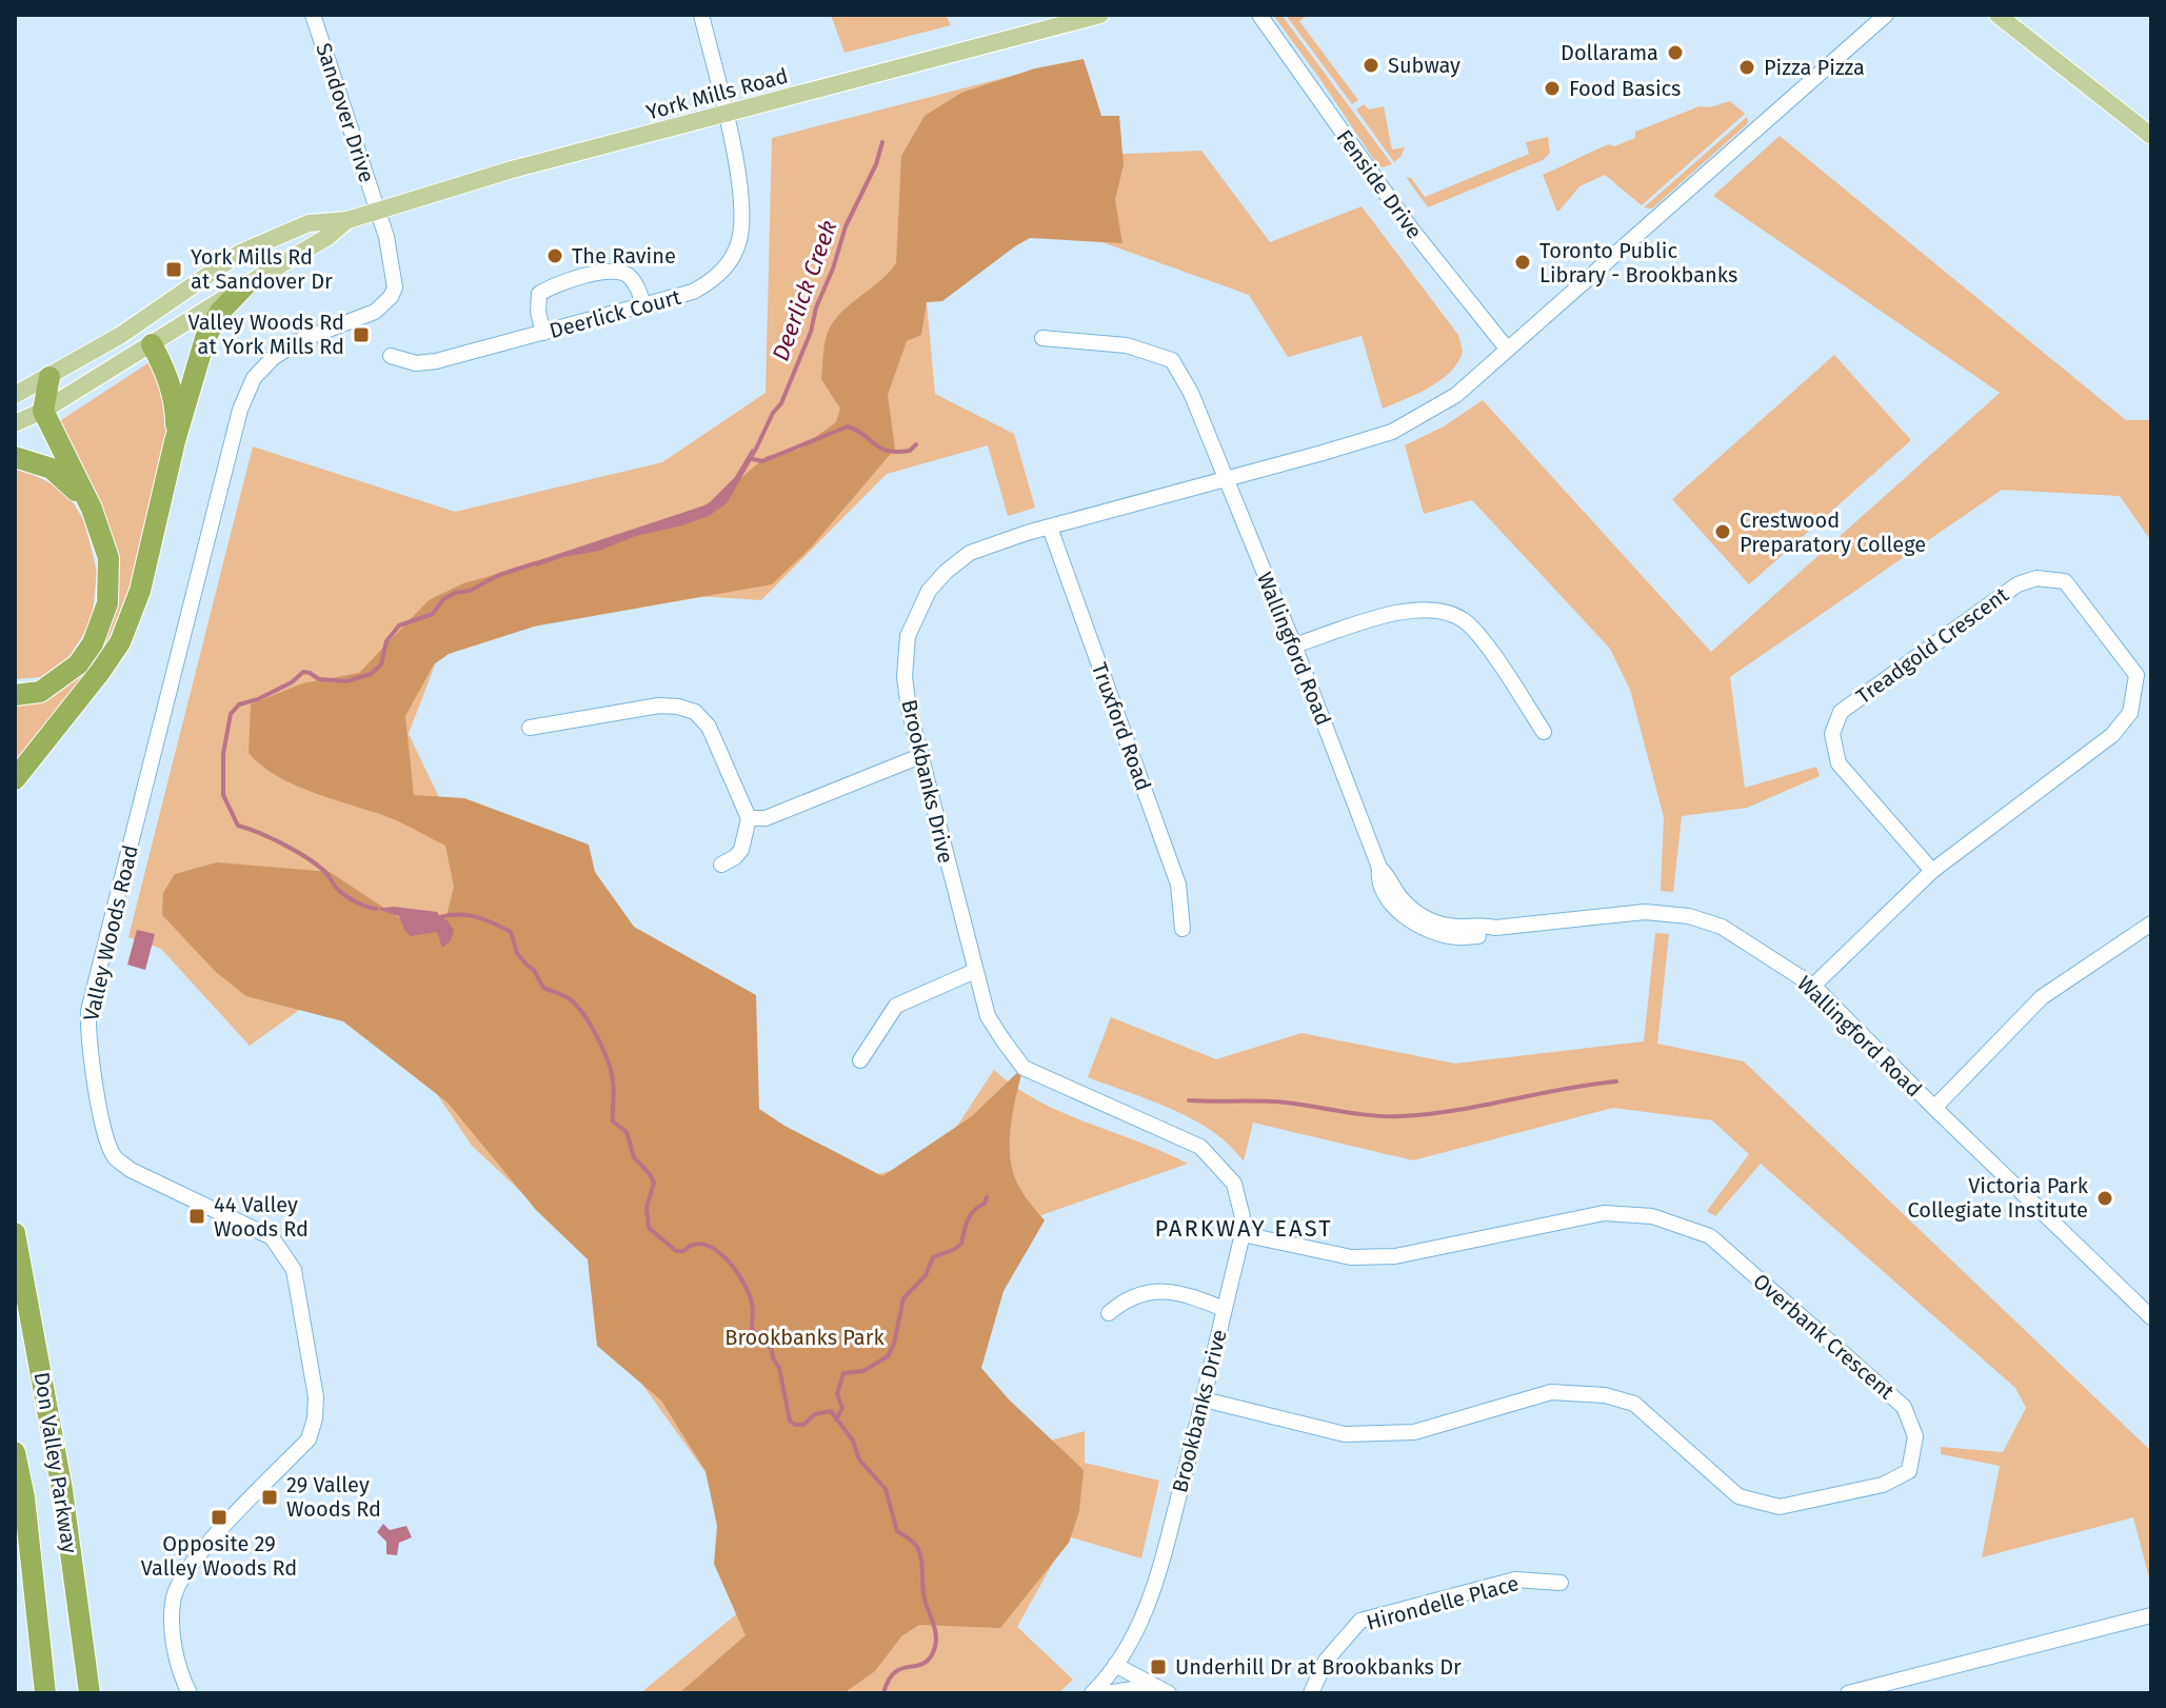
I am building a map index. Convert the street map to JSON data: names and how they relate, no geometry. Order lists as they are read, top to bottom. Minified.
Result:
{"streets":{"highway":["Don Valley Parkway"],"main road":["York Mills Road"],"street":["Sandover Drive","Fenside Drive","Deerlick Court","Treadgold Crescent","Wallingford Road","Truxford Road","Brookbanks Drive","Valley Woods Road","Overbank Crescent","Hirondelle Place"]},"crossings":[["York Mills Road","Sandover Drive"],["York Mills Road","Deerlick Court"],["York Mills Road","Valley Woods Road"],["Sandover Drive","Valley Woods Road"],["Fenside Drive","Brookbanks Drive"],["Treadgold Crescent","Wallingford Road"],["Wallingford Road","Brookbanks Drive"],["Truxford Road","Brookbanks Drive"],["Brookbanks Drive","Overbank Crescent"]],"districts":["PARKWAY EAST"],"water":["Deerlick Creek"],"parks":["Brookbanks Park"],"places":{"other":["Dollarama","Subway","Pizza Pizza","Food Basics","The Ravine","Toronto Public Library - Brookbanks","Crestwood Preparatory College","Victoria Park Collegiate Institute"],"transit":["York Mills Rd at Sandover Dr","Valley Woods Rd at York Mills Rd","44 Valley Woods Rd","29 Valley Woods Rd","Opposite 29 Valley Woods Rd","Underhill Dr at Brookbanks Dr"]}}
